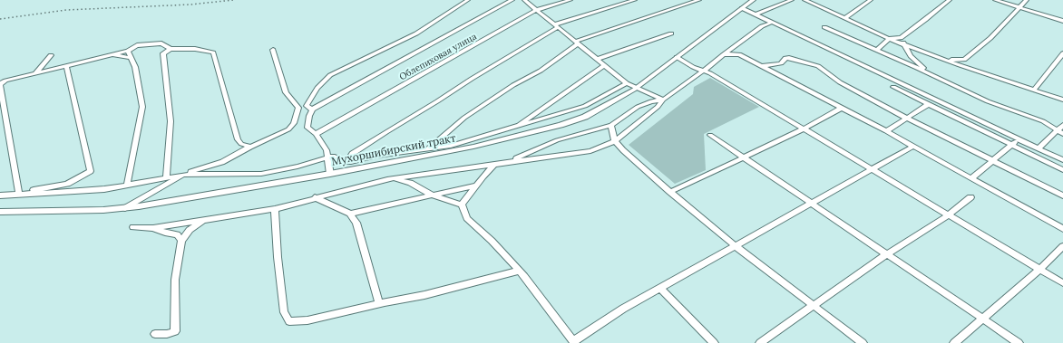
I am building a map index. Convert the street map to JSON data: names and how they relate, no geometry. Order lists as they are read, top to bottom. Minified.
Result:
{"streets":{"main road":["Мухоршибирский тракт"],"street":["Облепиховая улица"]}}
